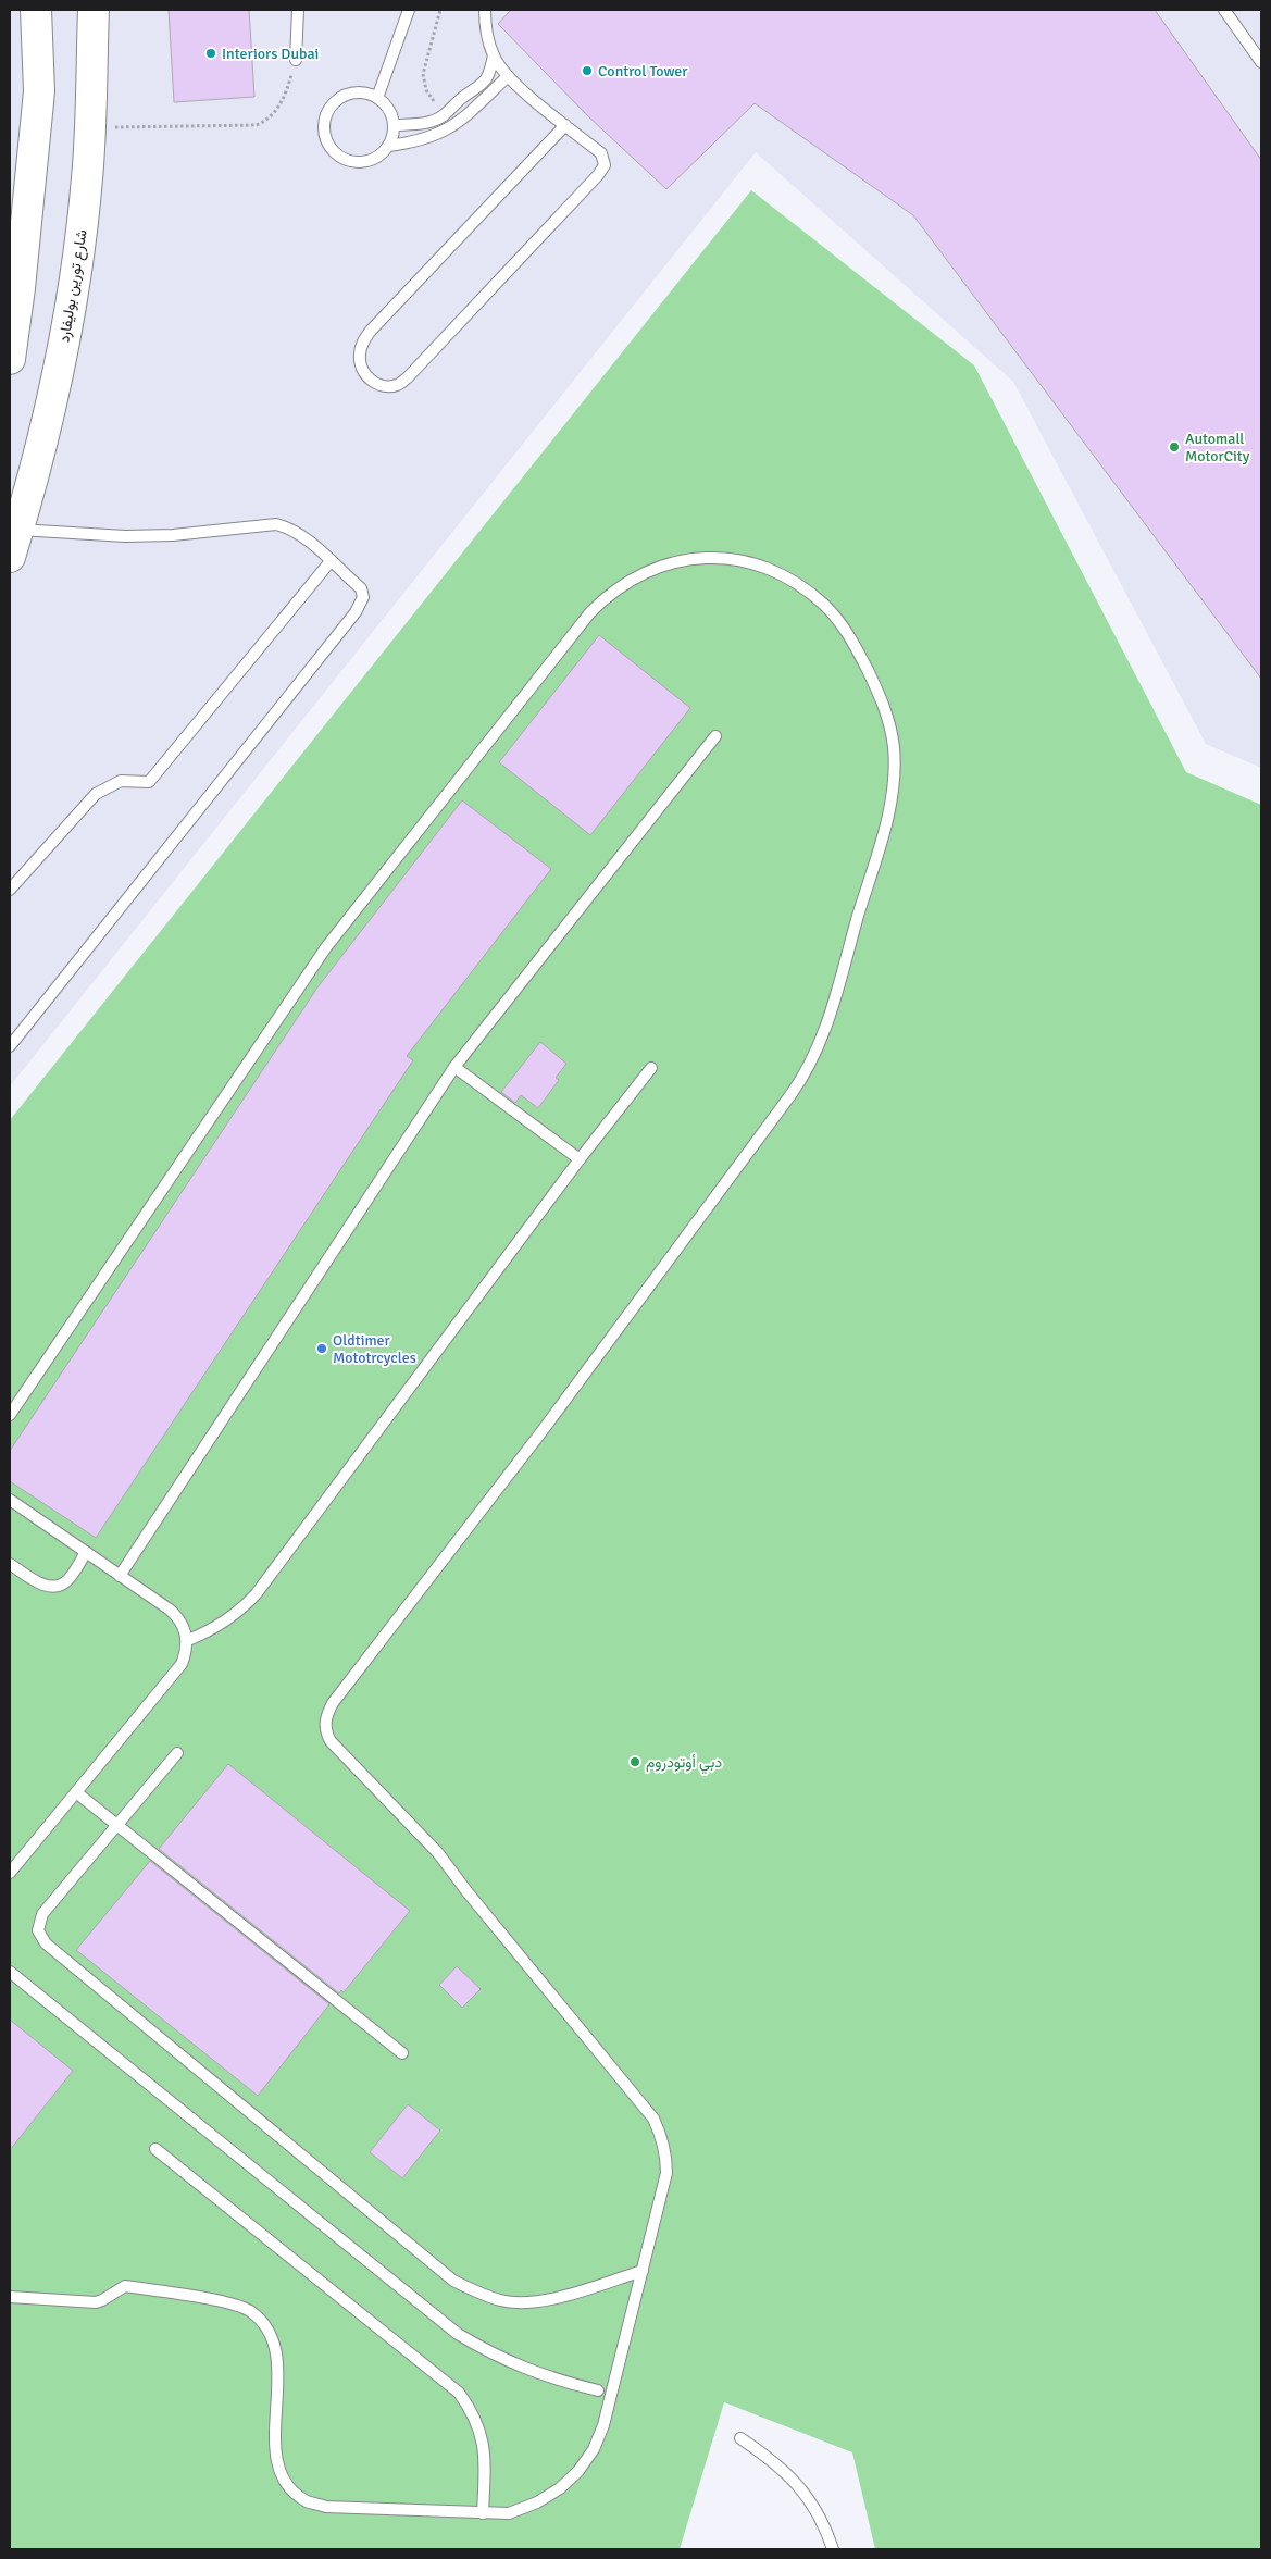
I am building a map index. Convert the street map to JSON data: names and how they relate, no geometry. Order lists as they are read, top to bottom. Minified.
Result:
{"streets":{"main road":["شارع تورين بوليفارد"]},"places":["Interiors Dubai","Control Tower","Automall MotorCity","Oldtimer Mototrcycles","دبي أوتودروم"]}
